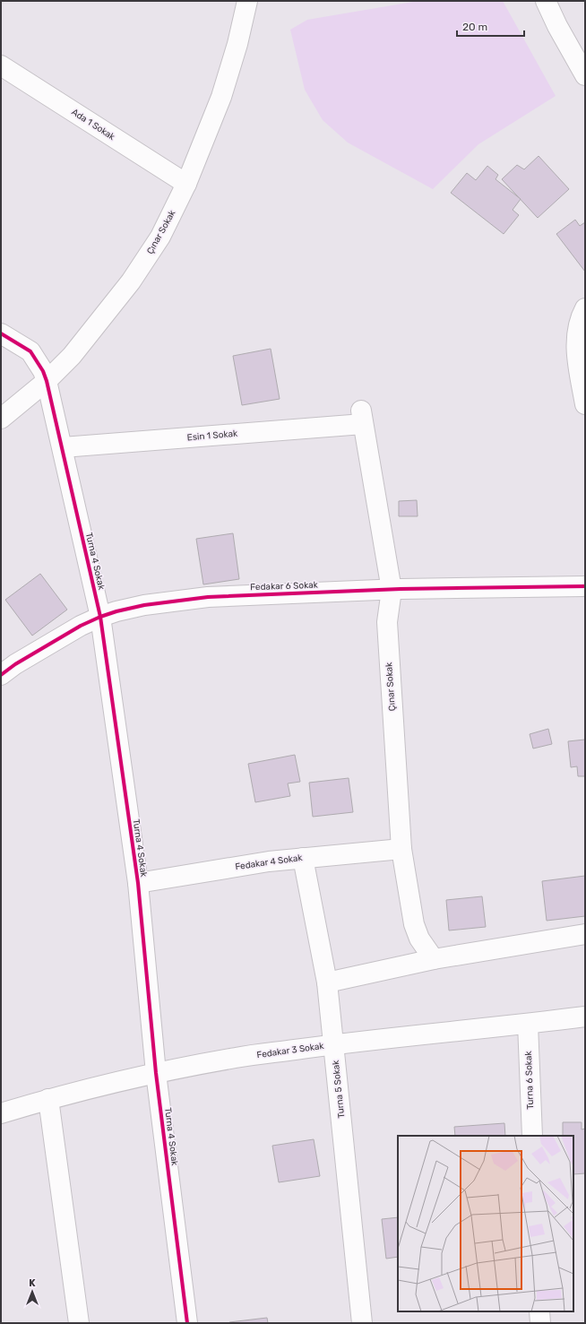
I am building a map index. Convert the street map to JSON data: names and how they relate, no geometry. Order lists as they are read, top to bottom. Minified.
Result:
{"streets":{"street":["Ada 1 Sokak","Çınar Sokak","Esin 1 Sokak","Turna 4 Sokak","Fedakar 6 Sokak","Fedakar 4 Sokak","Fedakar 3 Sokak","Turna 6 Sokak","Turna 5 Sokak"]},"crossings":[["Ada 1 Sokak","Çınar Sokak"],["Çınar Sokak","Esin 1 Sokak"],["Çınar Sokak","Turna 4 Sokak"],["Çınar Sokak","Fedakar 6 Sokak"],["Çınar Sokak","Fedakar 4 Sokak"],["Esin 1 Sokak","Turna 4 Sokak"],["Turna 4 Sokak","Fedakar 6 Sokak"],["Turna 4 Sokak","Fedakar 4 Sokak"],["Turna 4 Sokak","Fedakar 3 Sokak"],["Fedakar 4 Sokak","Turna 5 Sokak"],["Fedakar 3 Sokak","Turna 6 Sokak"],["Fedakar 3 Sokak","Turna 5 Sokak"]],"scale_bar":"20 m","north":"top"}
